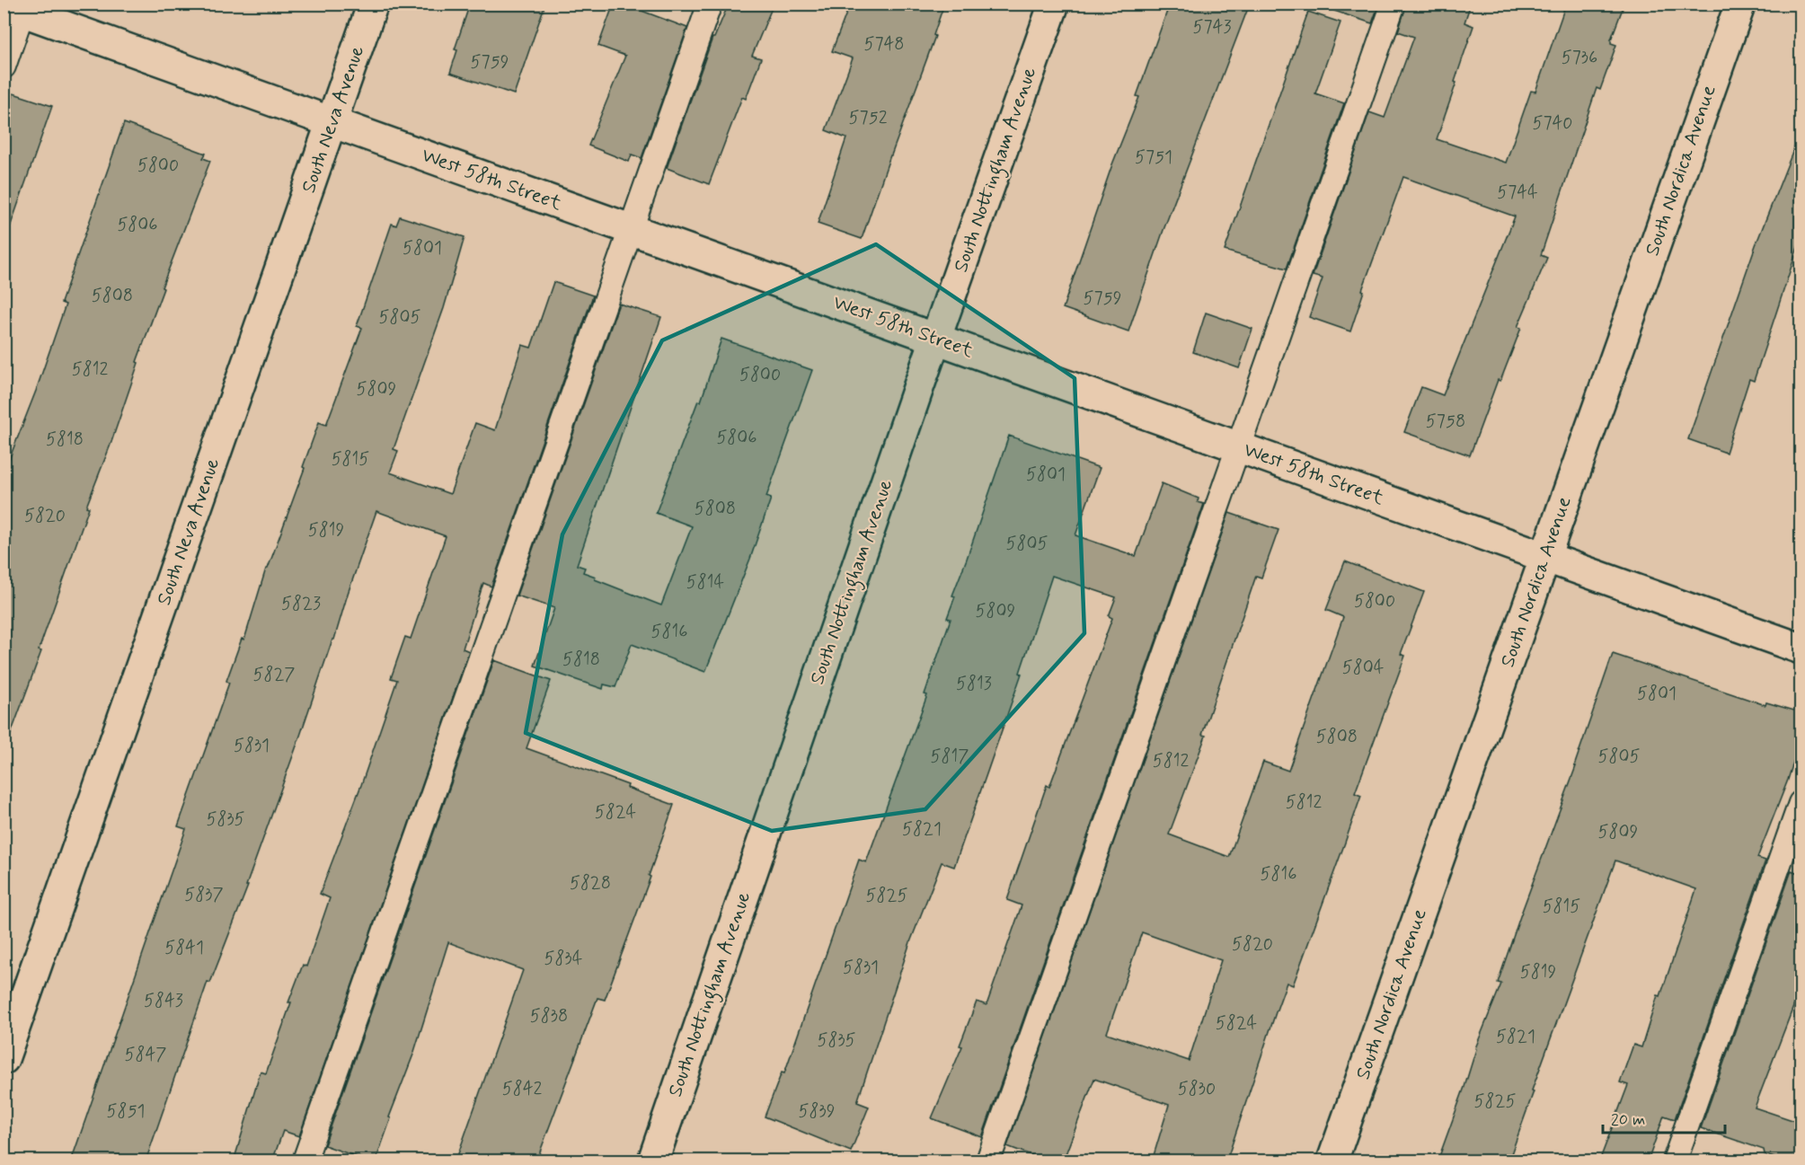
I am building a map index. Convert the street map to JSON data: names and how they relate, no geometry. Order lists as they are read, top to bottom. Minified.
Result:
{"streets":{"street":["South Neva Avenue","South Nottingham Avenue","South Nordica Avenue","West 58th Street"]},"crossings":[["South Neva Avenue","West 58th Street"],["South Nottingham Avenue","West 58th Street"],["South Nordica Avenue","West 58th Street"]],"house_numbers":["5743","5748","5736","5759","5752","5740","5751","5800","5744","5806","5801","5808","5759","5805","5812","5800","5809","5758","5806","5818","5815","5801","5808","5820","5819","5805","5814","5800","5823","5809","5816","5818","5804","5827","5813","5801","5808","5831","5817","5805","5812","5812","5824","5835","5821","5809","5816","5828","5837","5825","5815","5820","5841","5834","5831","5819","5843","5838","5824","5821","5835","5847","5842","5830","5825","5851","5839"],"scale_bar":"20 m"}
